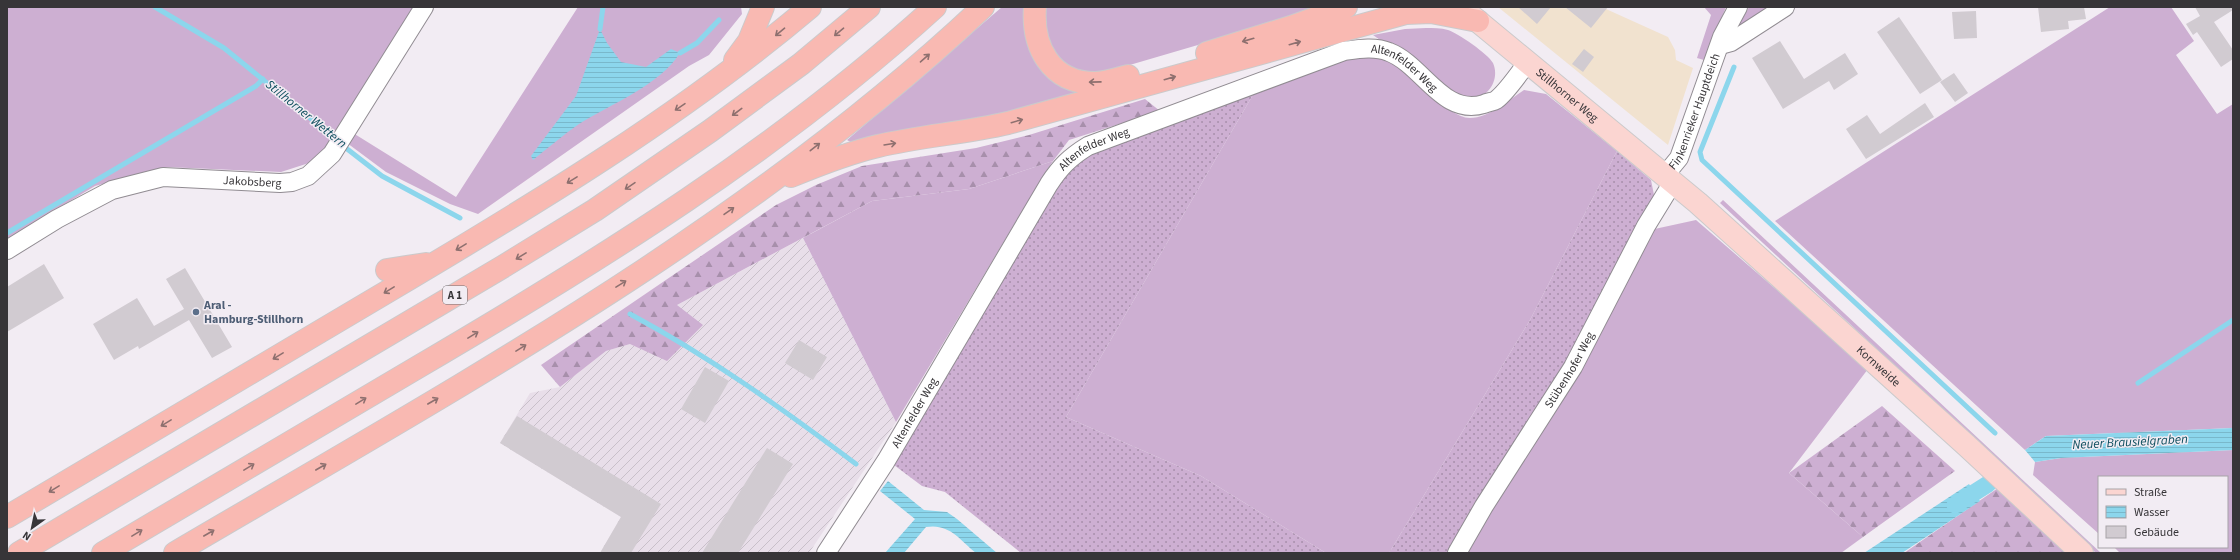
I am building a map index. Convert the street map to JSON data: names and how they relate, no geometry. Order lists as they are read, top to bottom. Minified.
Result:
{"streets":{"highway":["A 1"],"main road":["Stillhorner Weg","Kornweide"],"street":["Altenfelder Weg","Finkenrieker Hauptdeich","Jakobsberg","Stübenhofer Weg"]},"crossings":[["Altenfelder Weg","Stillhorner Weg"],["Stillhorner Weg","Finkenrieker Hauptdeich"],["Stillhorner Weg","Kornweide"],["Stillhorner Weg","Stübenhofer Weg"],["Finkenrieker Hauptdeich","Kornweide"],["Finkenrieker Hauptdeich","Stübenhofer Weg"],["Kornweide","Stübenhofer Weg"]],"water":["Stillhorner Wettern","Neuer Brausielgraben"],"places":["Aral - Hamburg-Stillhorn"],"legend":["Straße","Wasser","Gebäude"],"north":"bottom left"}
